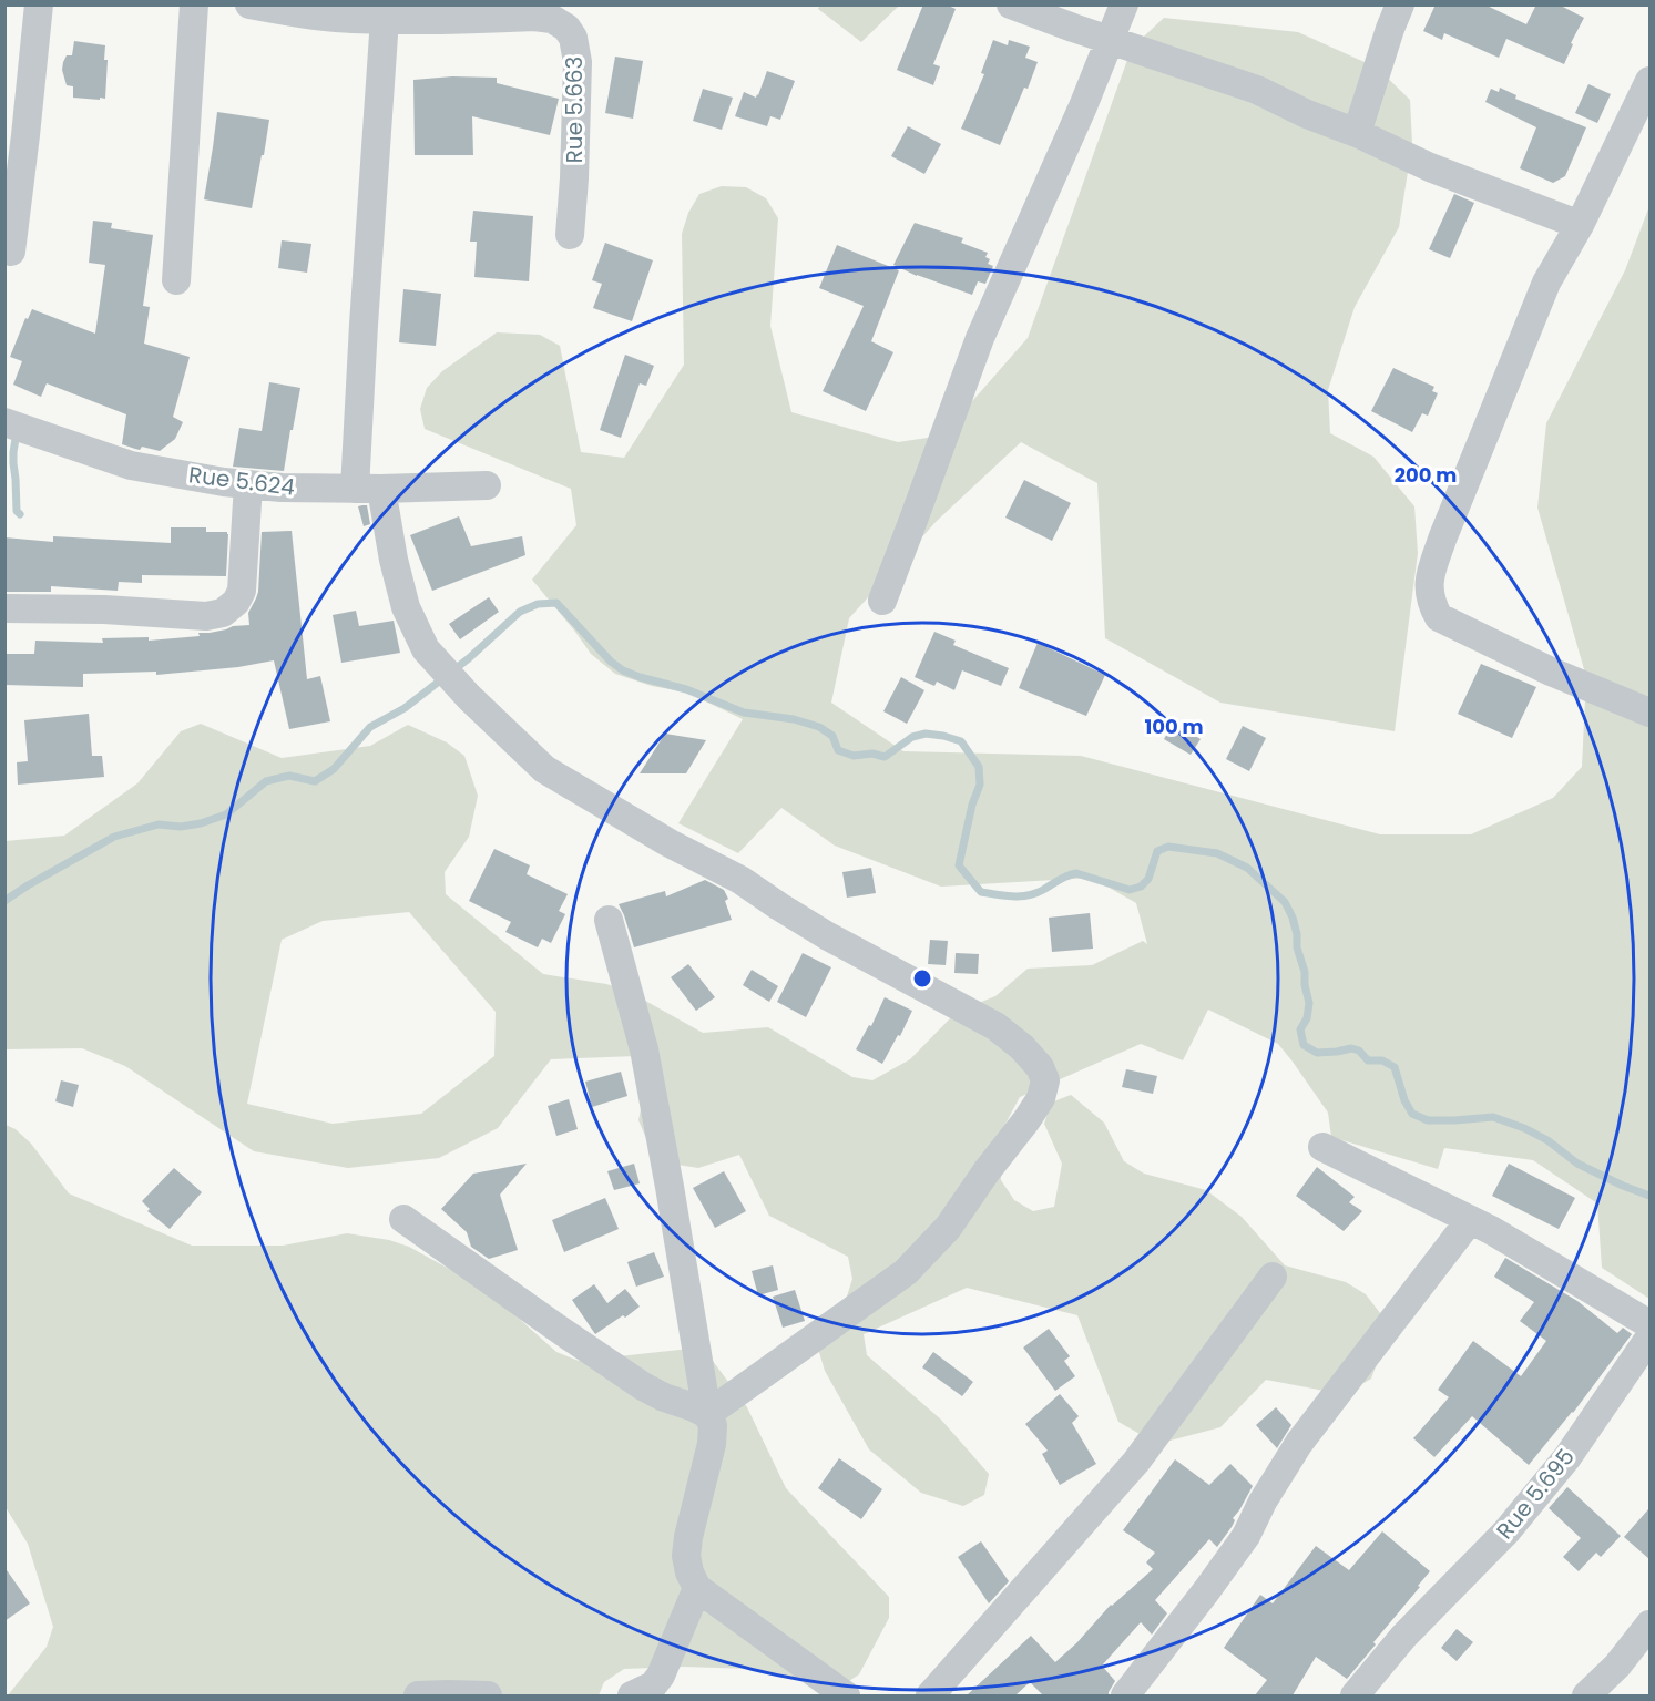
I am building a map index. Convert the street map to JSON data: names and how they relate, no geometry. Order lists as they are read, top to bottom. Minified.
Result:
{"streets":{"street":["Rue 5.663","Rue 5.624","Rue 5.695"]},"rings":["200 m","100 m"]}
